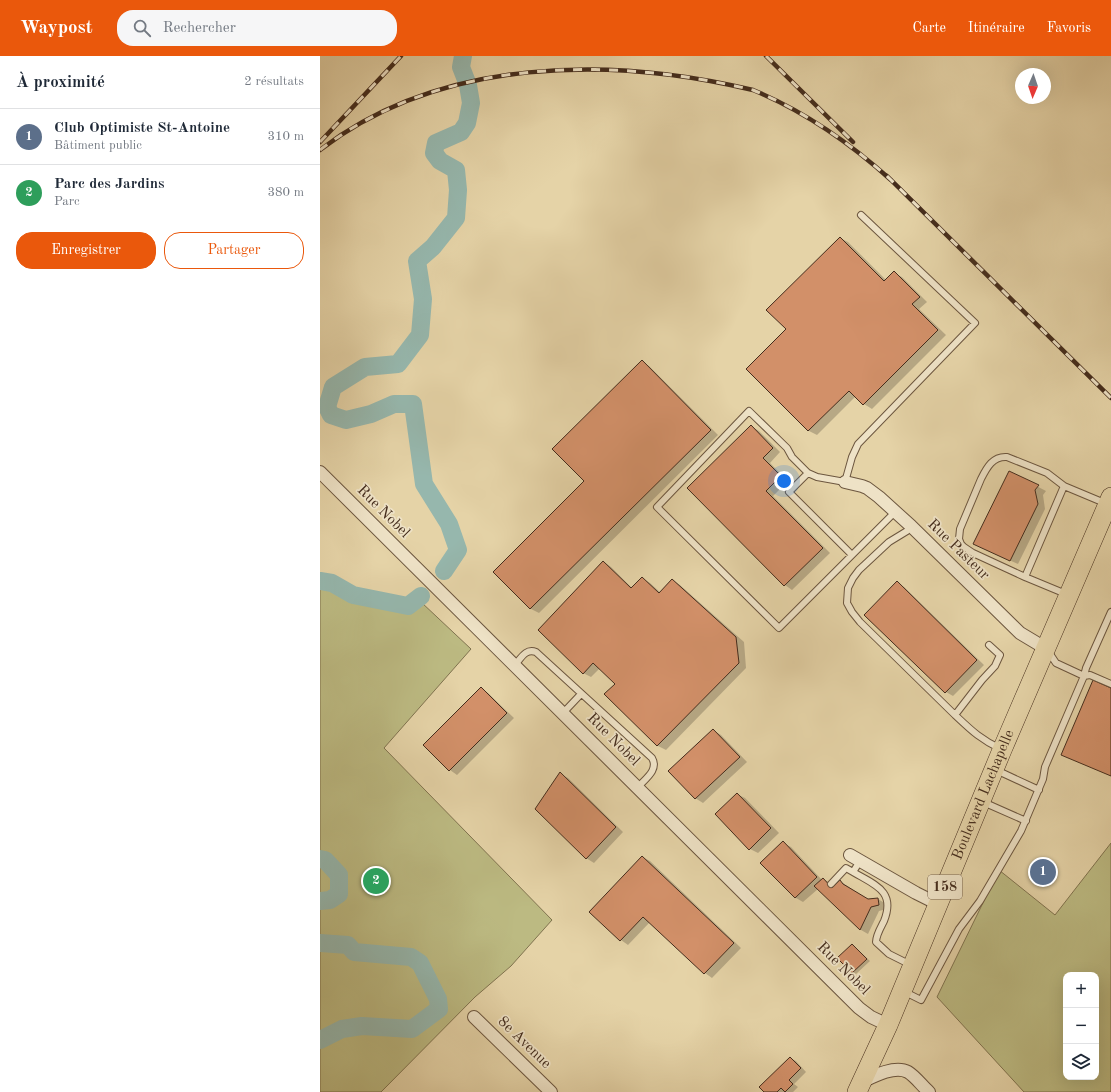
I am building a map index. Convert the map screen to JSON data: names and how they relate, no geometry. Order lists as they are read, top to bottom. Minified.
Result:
{"streets":{"main road":["Boulevard Lachapelle","158"],"street":["Rue Nobel","Rue Pasteur","8e Avenue"]},"crossings":[["Rue Nobel","Boulevard Lachapelle"],["Rue Pasteur","Boulevard Lachapelle"]],"north":"bottom","page":{"header":"Waypost","search":"Rechercher","nav":["Carte","Itinéraire","Favoris"],"heading":["À proximité","2 résultats"],"list":[{"mark":"1","name":"Club Optimiste St-Antoine","note":"Bâtiment public","value":"310 m"},{"mark":"2","name":"Parc des Jardins","note":"Parc","value":"380 m"}],"buttons":["Enregistrer","Partager"],"pins":["1","2"],"map_buttons":["+","−"]}}
